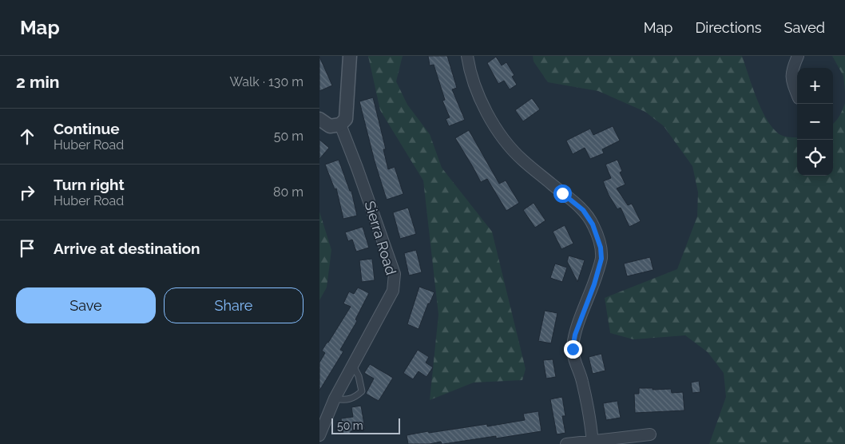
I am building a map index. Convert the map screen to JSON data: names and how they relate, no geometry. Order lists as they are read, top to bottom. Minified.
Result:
{"streets":{"street":["Sierra Road"]},"scale_bar":"50 m","page":{"header":"Map","nav":["Map","Directions","Saved"],"heading":["2 min","Walk · 130 m"],"map_buttons":["+","−"],"list":[["Continue","Huber Road","50 m"],["Turn right","Huber Road","80 m"],"Arrive at destination"],"buttons":["Save","Share"],"scale":"50 m"}}
